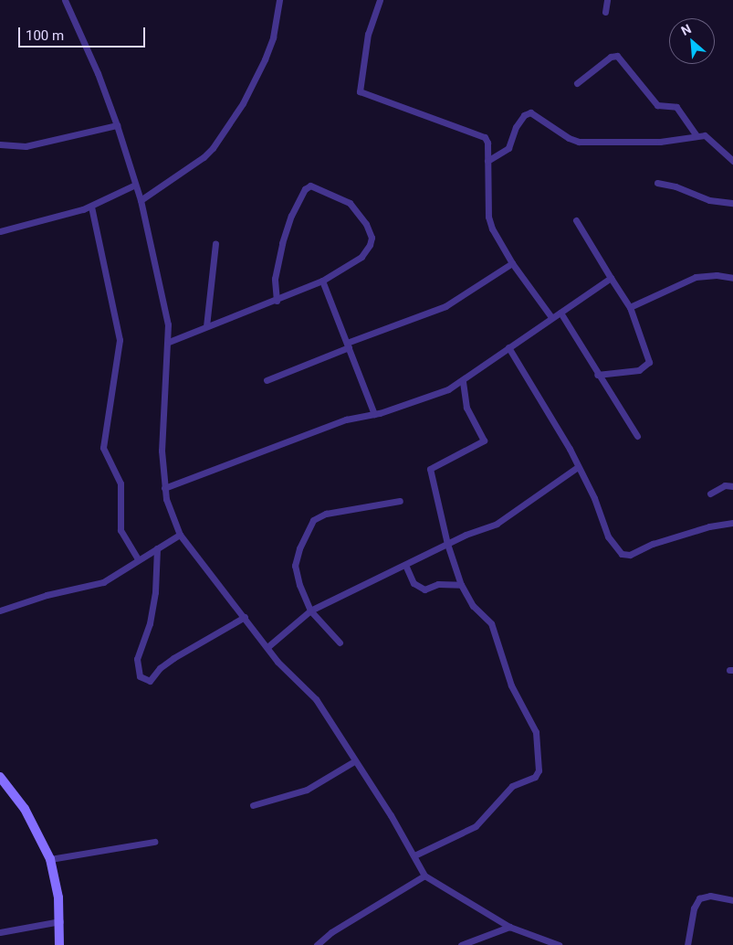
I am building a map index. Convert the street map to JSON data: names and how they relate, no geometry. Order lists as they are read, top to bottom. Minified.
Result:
{"scale_bar":"100 m","north":"top left"}
